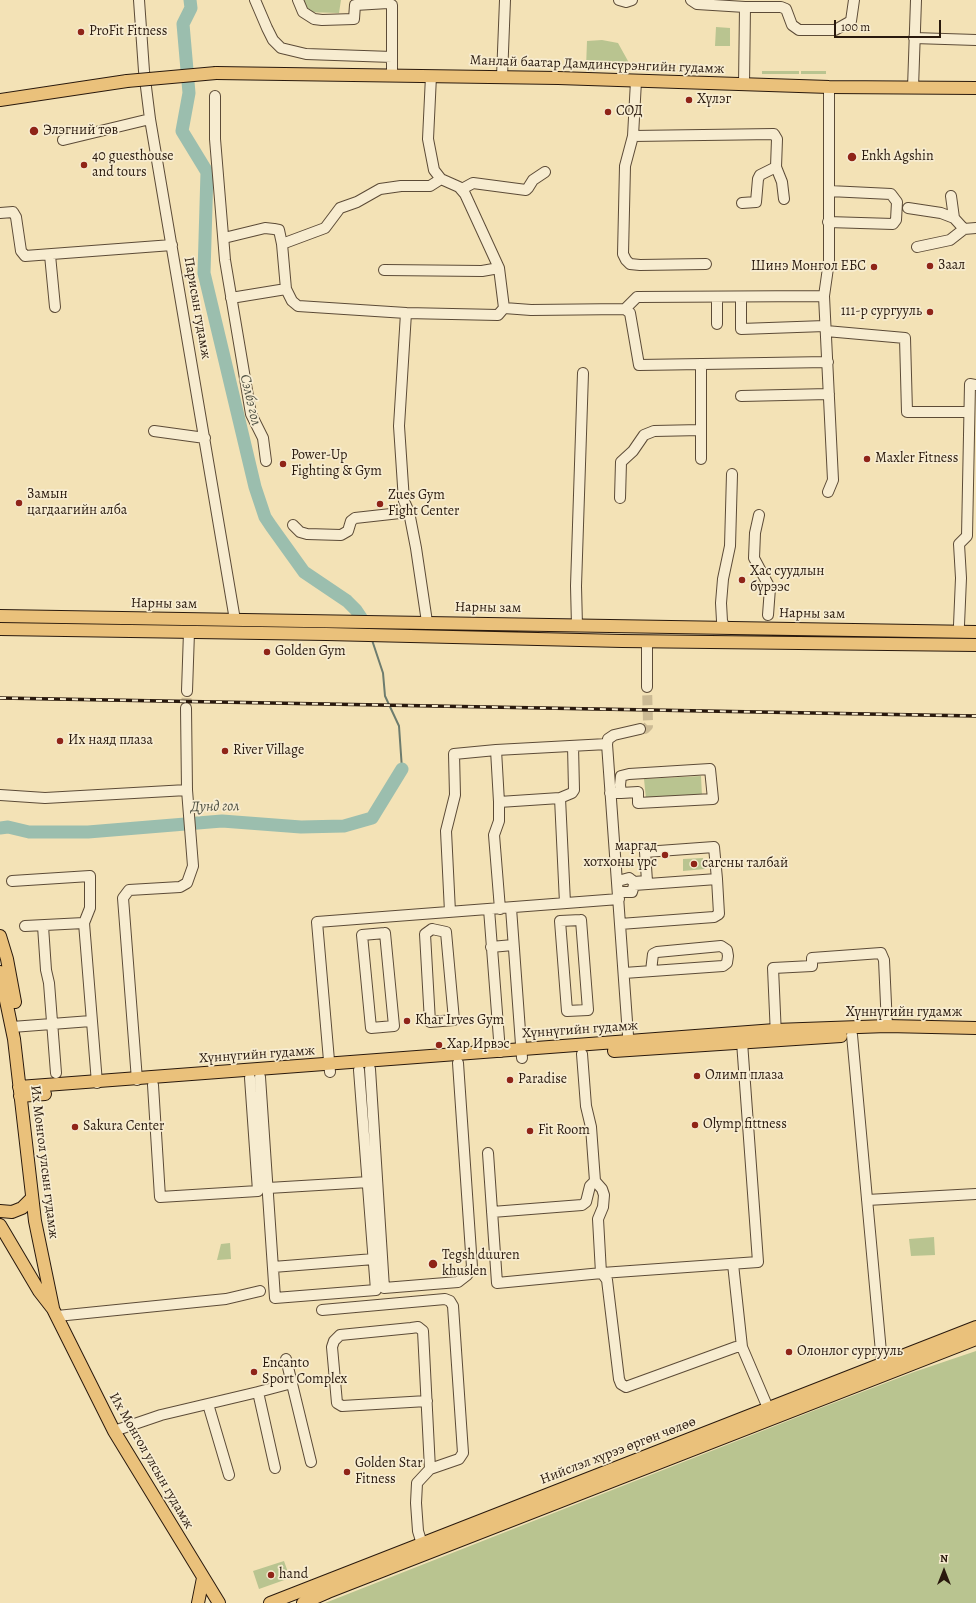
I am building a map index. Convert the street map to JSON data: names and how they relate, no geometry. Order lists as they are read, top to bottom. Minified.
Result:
{"streets":{"main road":["Манлай баатар Дамдинсүрэнгийн гудамж","Нарны зам","Хүннүгийн гудамж","Их Монгол улсын гудамж","Нийслэл хүрээ өргөн чөлөө"],"street":["Парисын гудамж"]},"crossings":[["Парисын гудамж","Нарны зам"],["Хүннүгийн гудамж","Их Монгол улсын гудамж"]],"water":["Сэлбэ гол","Дунд гол"],"places":["ProFit Fitness","Хүлэг","СОД","Элэгний төв","Enkh Agshin","40 guesthouse and tours","Заал","Шинэ Монгол ЕБС","111-р сургууль","Maxler Fitness","Power-Up Fighting & Gym","Замын цагдаагийн алба","Zues Gym Fight Center","Хас суудлын бүрээс","Golden Gym","Их наяд плаза","River Village","маргад хотхоны үрс","сагсны талбай","Khar Irves Gym","Хар Ирвэс","Олимп плаза","Paradise","Olymp fittness","Sakura Center","Fit Room","Tegsh duuren khuslen","Олонлог сургууль","Encanto Sport Complex","Golden Star Fitness","hand"],"scale_bar":"100 m","north":"top"}
